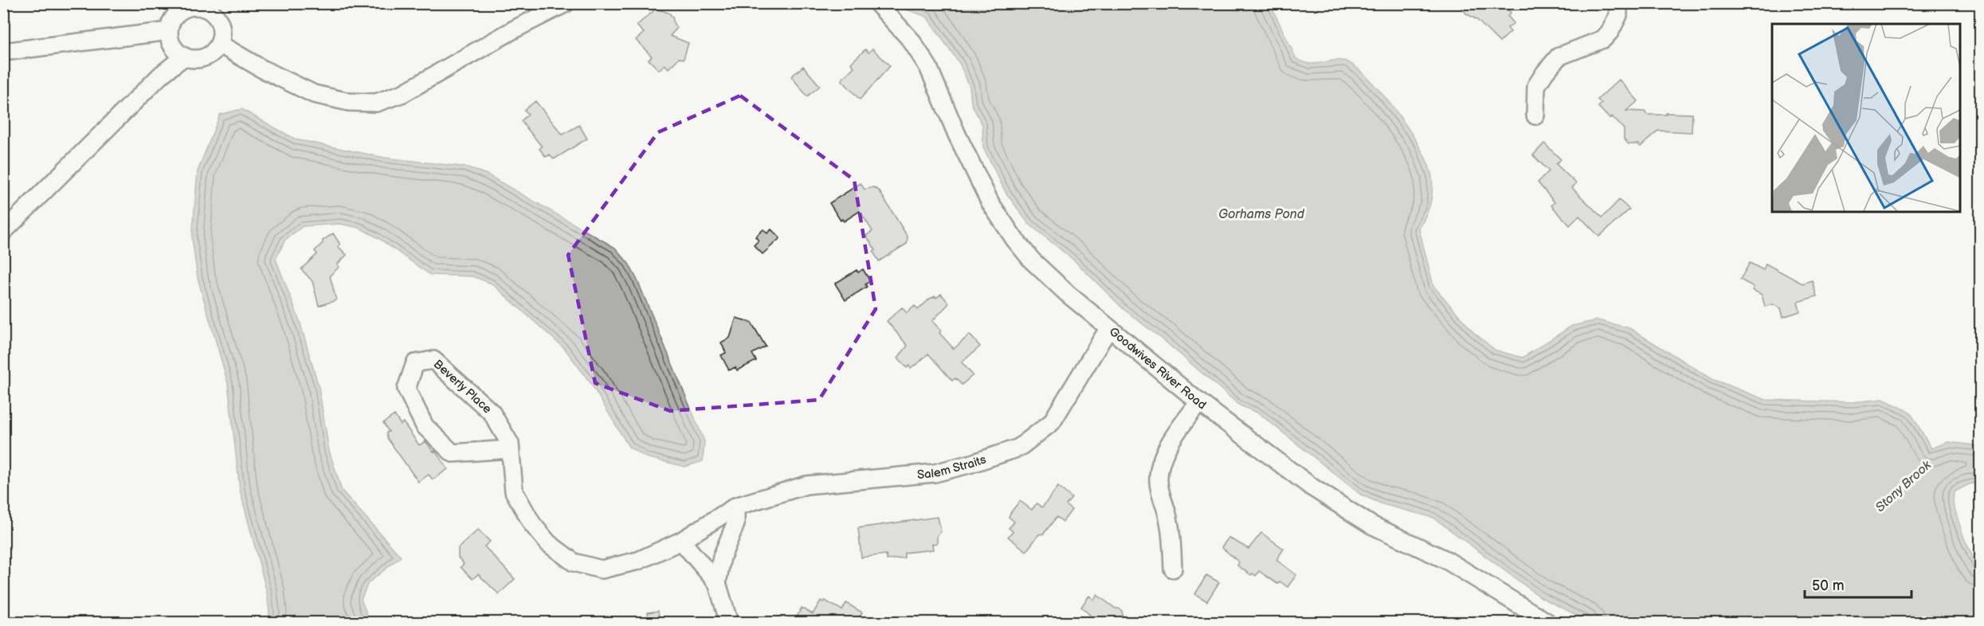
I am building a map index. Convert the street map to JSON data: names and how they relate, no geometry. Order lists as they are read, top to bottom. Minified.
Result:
{"streets":{"street":["Goodwives River Road","Beverly Place","Salem Straits"]},"crossings":[["Goodwives River Road","Salem Straits"],["Beverly Place","Salem Straits"]],"water":["Gorhams Pond","Stony Brook"],"scale_bar":"50 m"}
